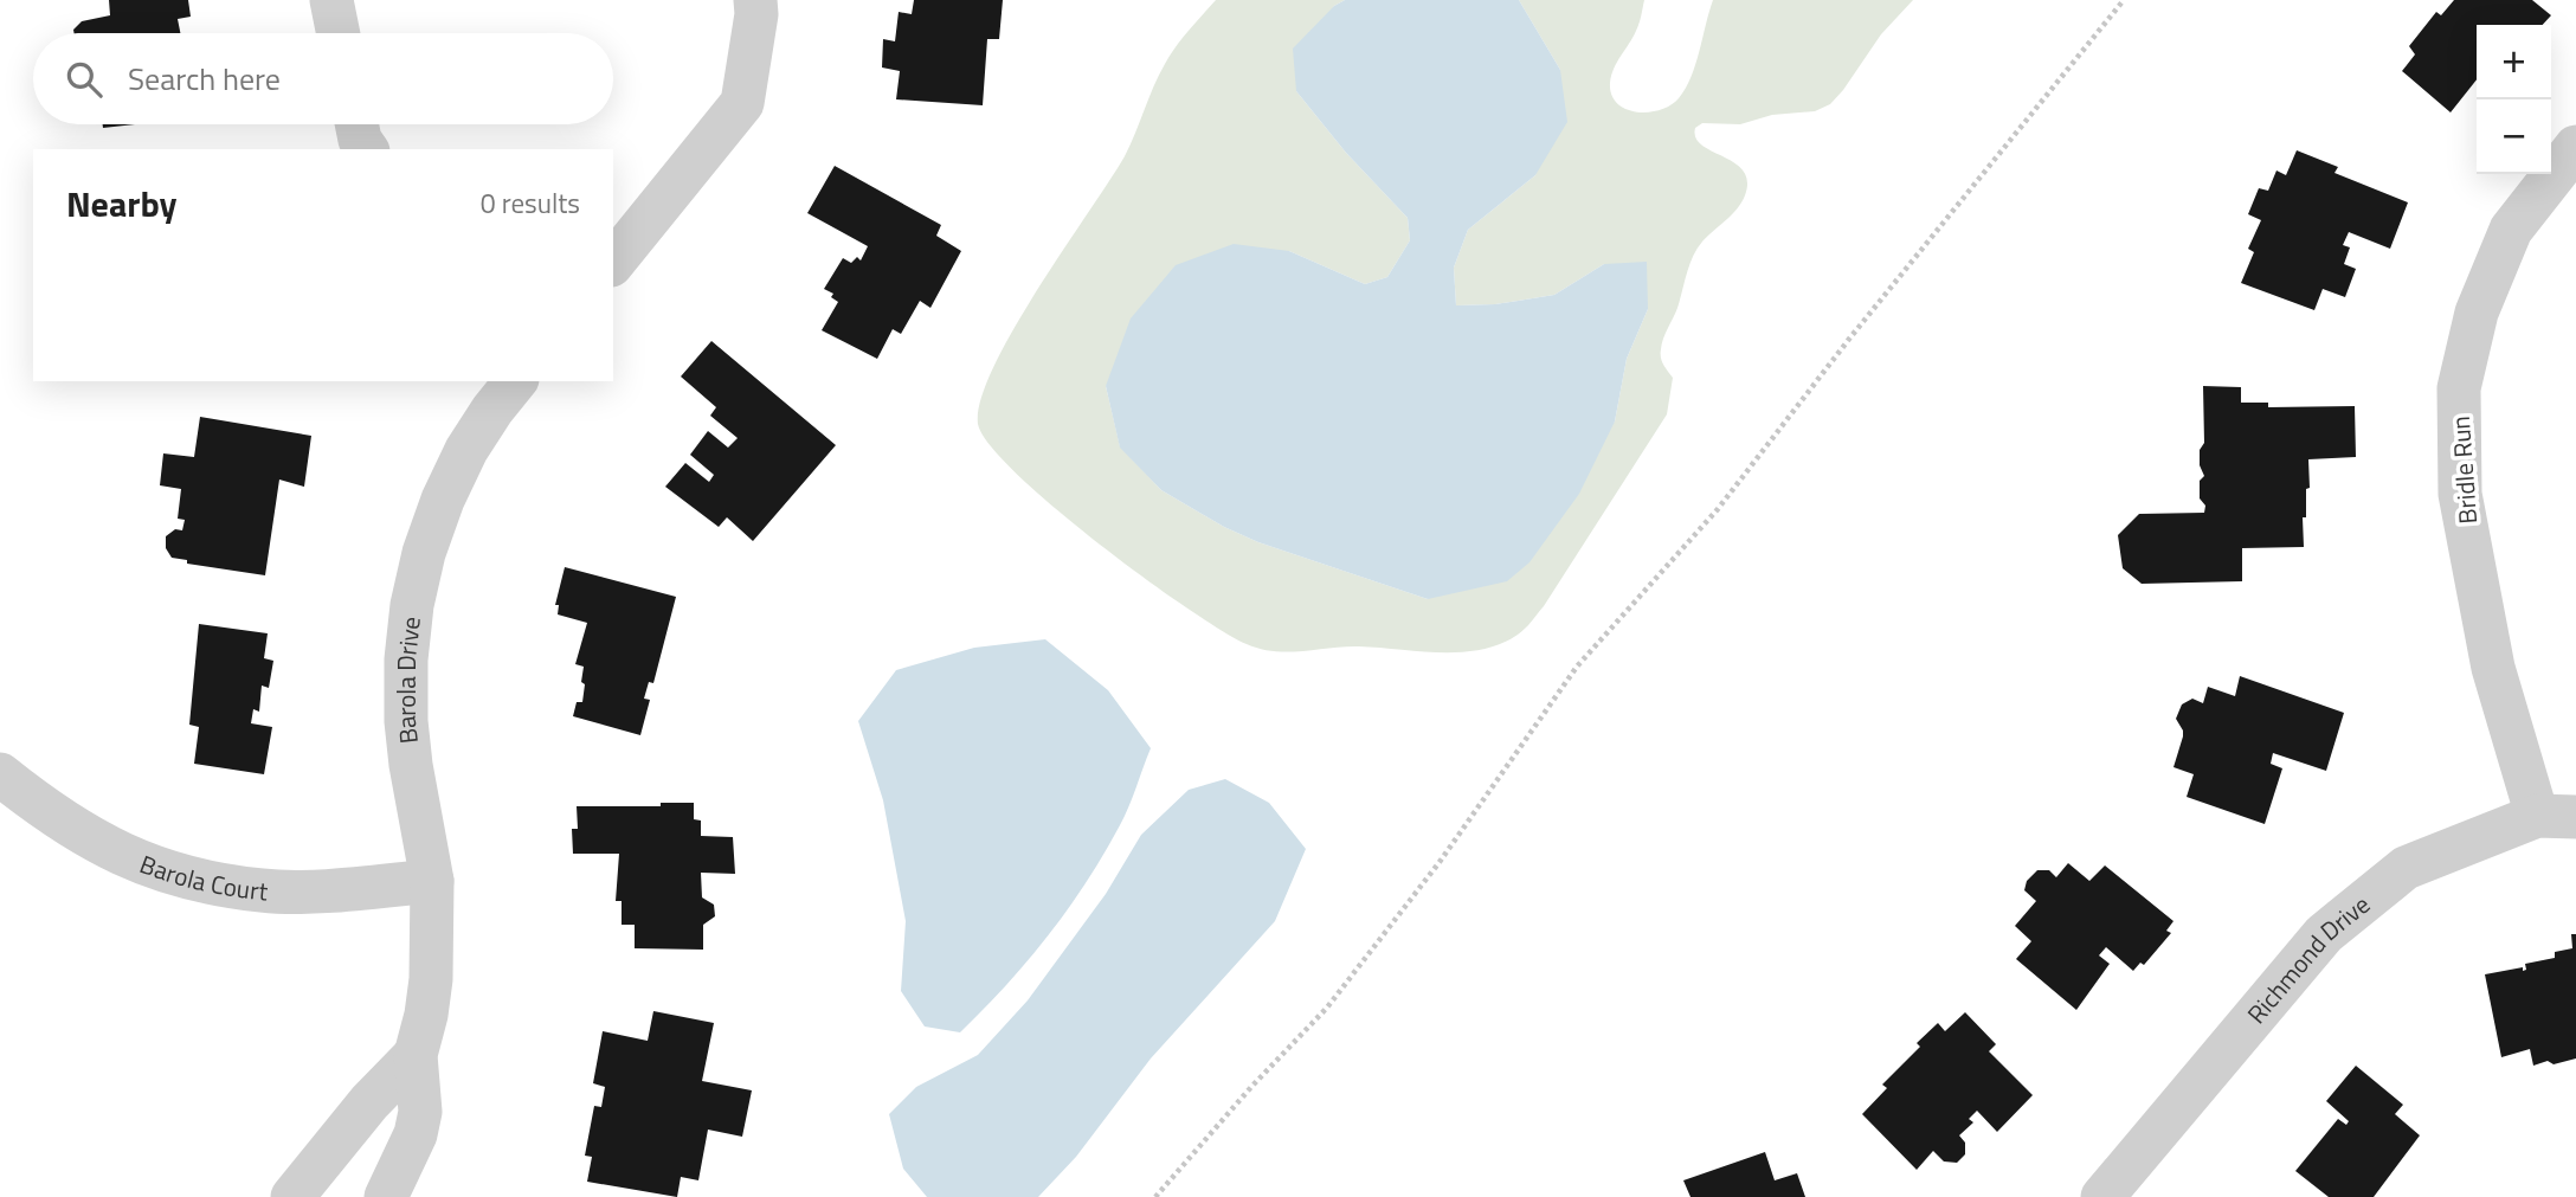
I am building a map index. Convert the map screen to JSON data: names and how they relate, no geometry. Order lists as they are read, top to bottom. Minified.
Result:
{"streets":{"street":["Bridle Run","Barola Drive","Barola Court","Richmond Drive"]},"crossings":[["Bridle Run","Richmond Drive"],["Barola Drive","Barola Court"]],"page":{"map_buttons":["+","−"],"search":"Search here","heading":["Nearby","0 results"]}}
